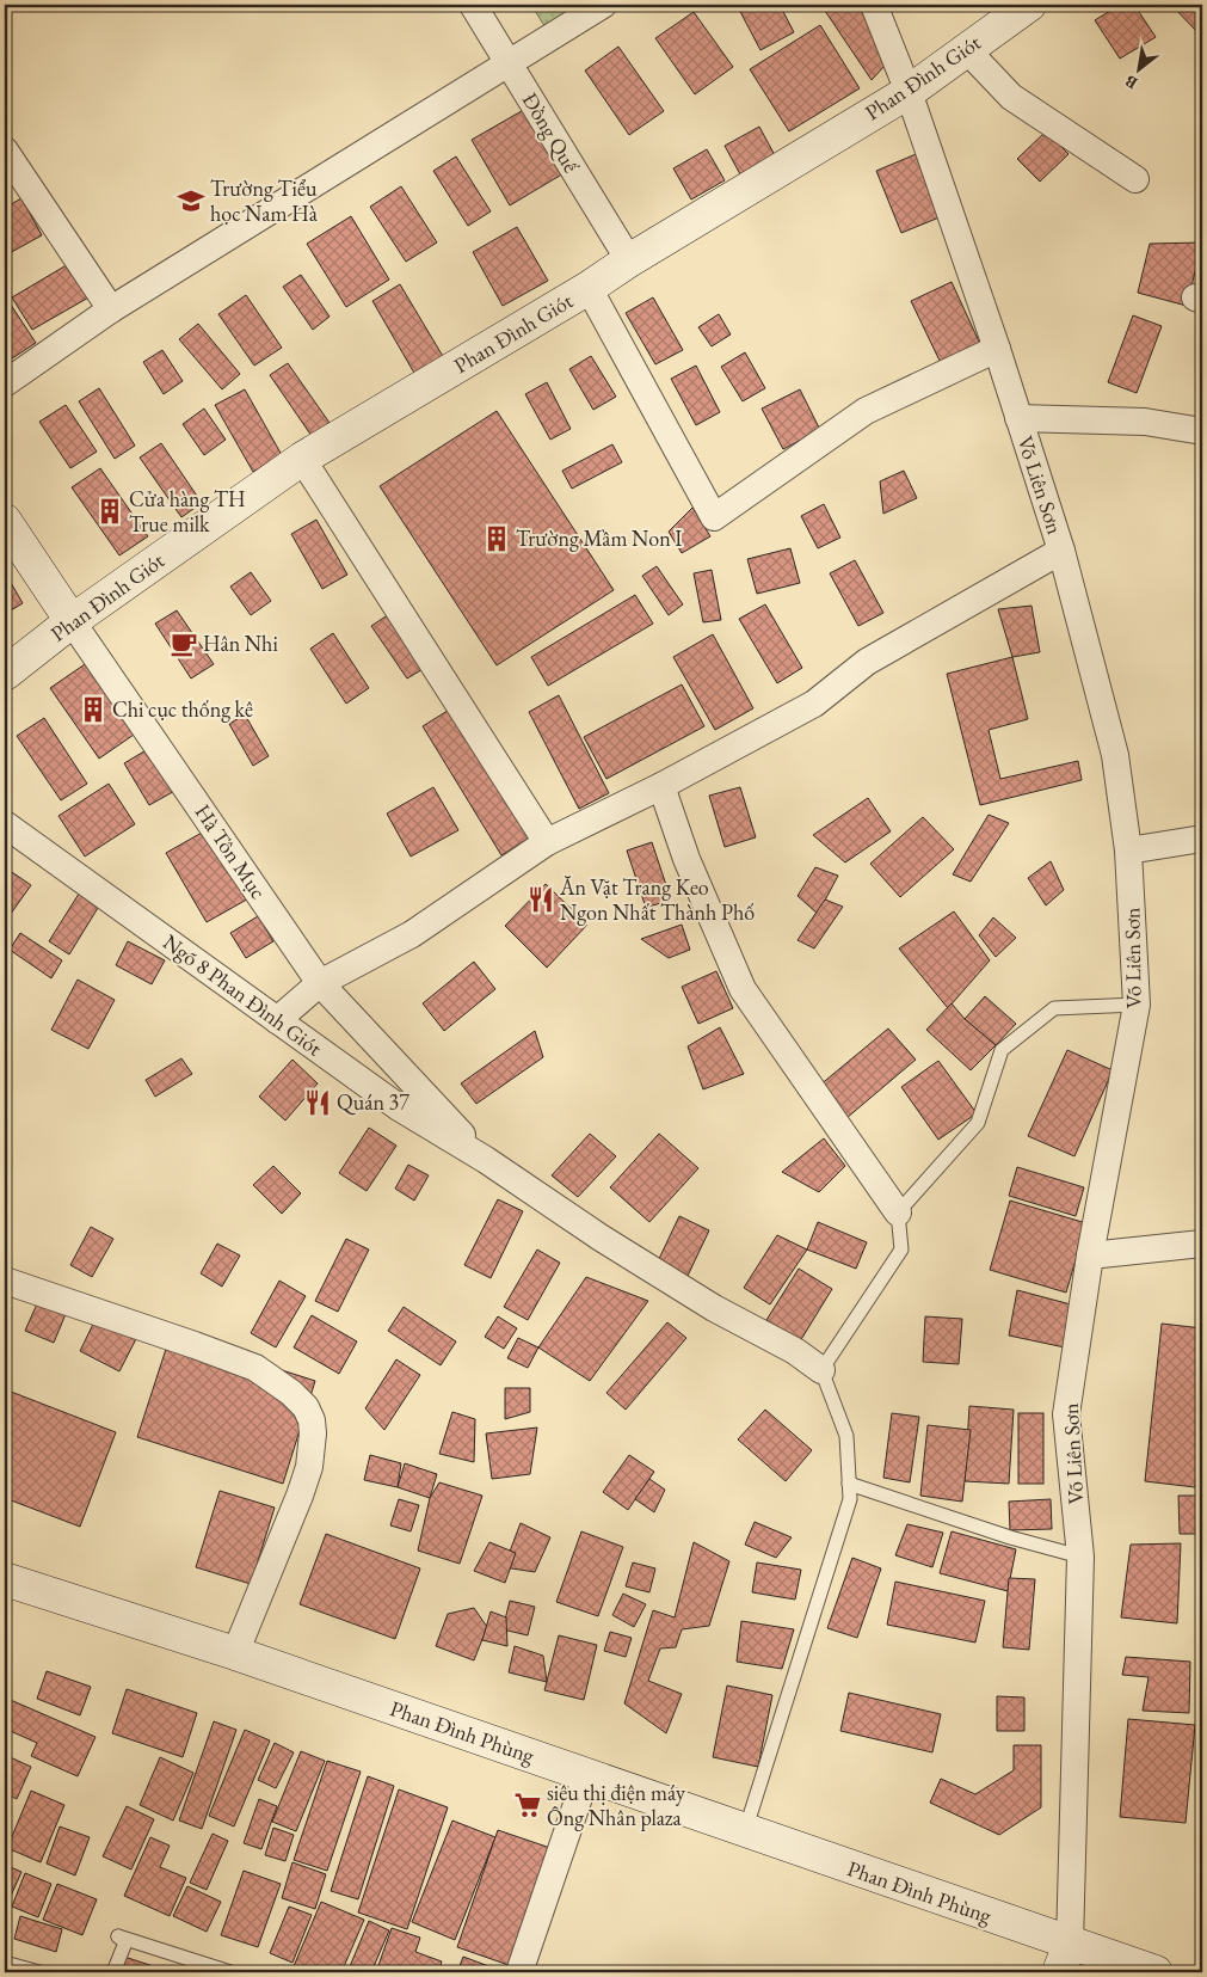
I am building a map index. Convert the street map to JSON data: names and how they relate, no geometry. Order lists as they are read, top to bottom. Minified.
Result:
{"streets":{"street":["Phan Đình Giót","Đồng Quế","Võ Liên Sơn","Hà Tôn Mục","Ngõ 8 Phan Đình Giót","Phan Đình Phùng"]},"crossings":[["Phan Đình Giót","Đồng Quế"],["Phan Đình Giót","Võ Liên Sơn"],["Phan Đình Giót","Hà Tôn Mục"],["Võ Liên Sơn","Phan Đình Phùng"],["Hà Tôn Mục","Ngõ 8 Phan Đình Giót"]],"places":{"school or university":["Trường Tiểu học Nam Hà"],"building":["Cửa hàng TH True milk","Trường Mầm Non I","Chi cục thống kê"],"cafe":["Hân Nhi"],"restaurant":["Ăn Vặt Trang Keo Ngon Nhất Thành Phố","Quán 37"],"supermarket":["siêu thị điện máy Ông Nhân plaza"]},"north":"bottom left"}
